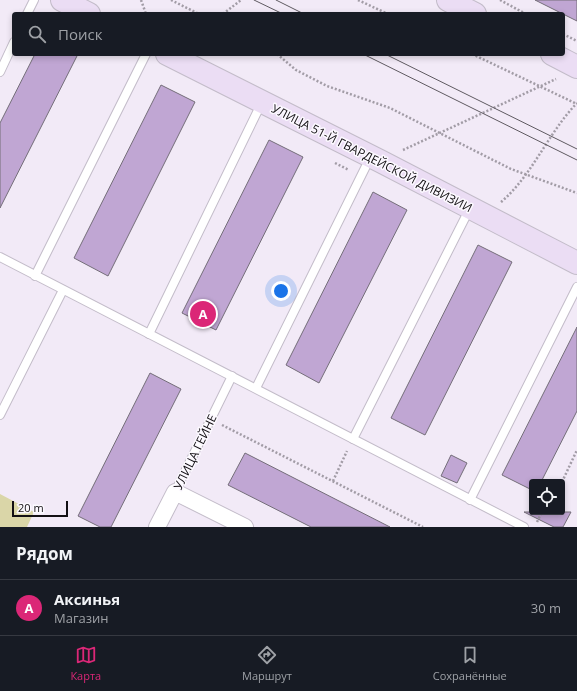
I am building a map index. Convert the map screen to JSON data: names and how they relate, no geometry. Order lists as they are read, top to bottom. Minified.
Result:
{"streets":{"main road":["УЛИЦА 51-Й ГВАРДЕЙСКОЙ ДИВИЗИИ"],"street":["УЛИЦА ГЕЙНЕ"]},"scale_bar":"20 m","page":{"search":"Поиск","pins":"A","scale":"20 m","heading":"Рядом","list":[{"mark":"A","name":"Аксинья","note":"Магазин","value":"30 m"}],"nav":["Карта","Маршрут","Сохранённые"]}}
